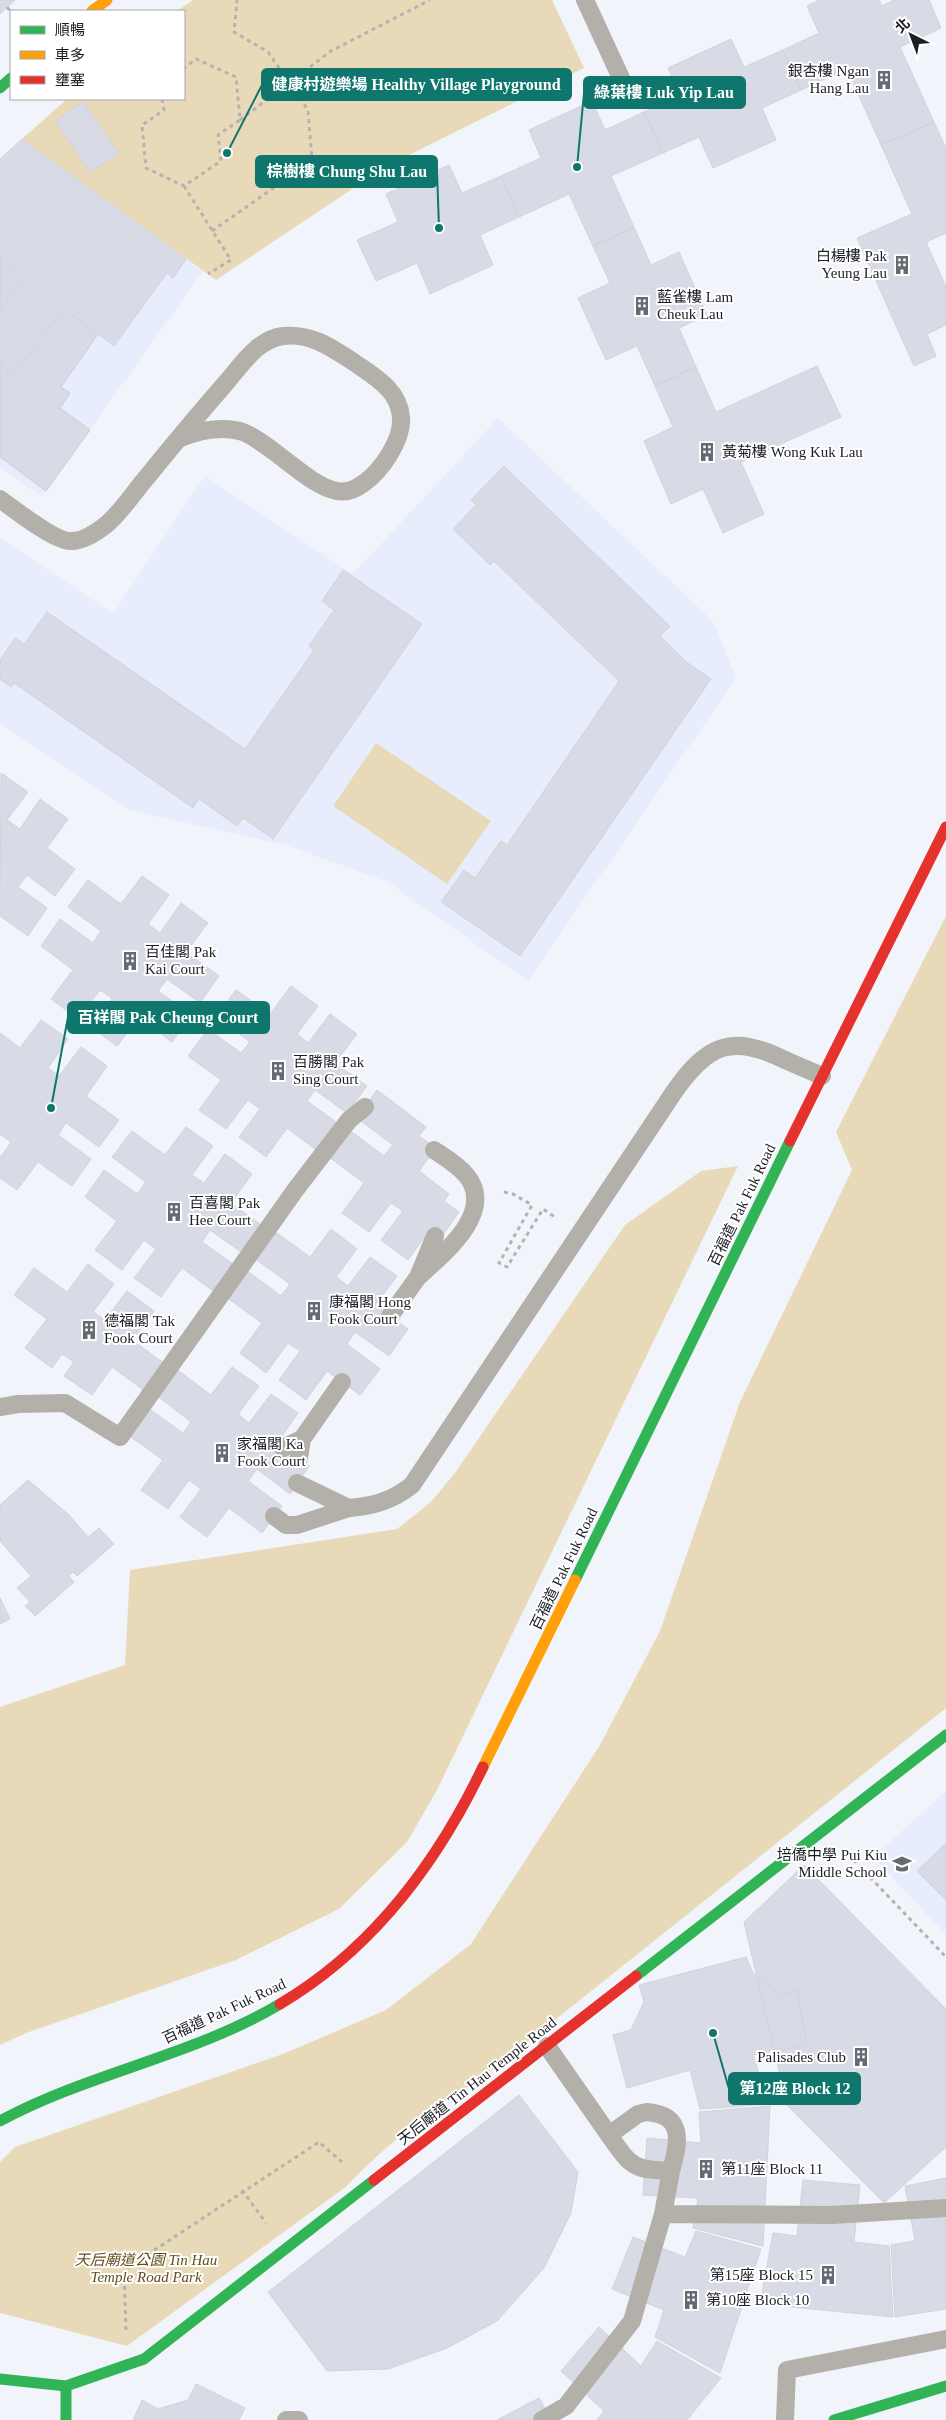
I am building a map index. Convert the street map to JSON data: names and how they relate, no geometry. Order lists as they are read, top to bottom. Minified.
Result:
{"streets":{"street":["百福道 Pak Fuk Road","天后廟道 Tin Hau Temple Road"]},"parks":["天后廟道公園 Tin Hau Temple Road Park"],"places":{"building":["銀杏樓 Ngan Hang Lau","白楊樓 Pak Yeung Lau","藍雀樓 Lam Cheuk Lau","黃菊樓 Wong Kuk Lau","百佳閣 Pak Kai Court","百勝閣 Pak Sing Court","百喜閣 Pak Hee Court","康福閣 Hong Fook Court","德福閣 Tak Fook Court","家福閣 Ka Fook Court","Palisades Club","第11座 Block 11","第15座 Block 15","第10座 Block 10"],"other":["健康村遊樂場 Healthy Village Playground","綠葉樓 Luk Yip Lau","棕樹樓 Chung Shu Lau","百祥閣 Pak Cheung Court","第12座 Block 12"],"school or university":["培僑中學 Pui Kiu Middle School"]},"legend":["順暢","車多","壅塞"],"north":"top left"}
